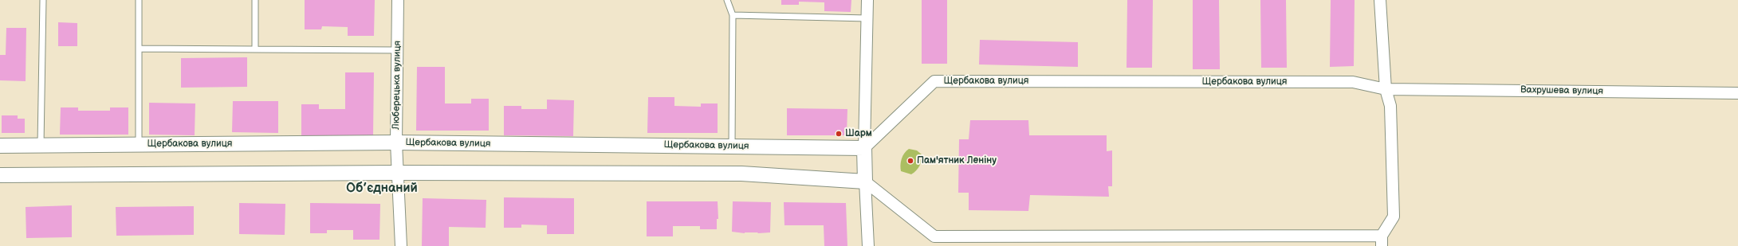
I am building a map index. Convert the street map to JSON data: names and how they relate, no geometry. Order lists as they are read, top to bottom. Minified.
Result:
{"streets":{"street":["Щербакова вулиця","Люберецька вулиця","Вахрушева вулиця"]},"crossings":[["Щербакова вулиця","Люберецька вулиця"],["Щербакова вулиця","Вахрушева вулиця"]],"districts":["Об’єднаний"],"places":["Шарм","Пам'ятник Леніну"]}
